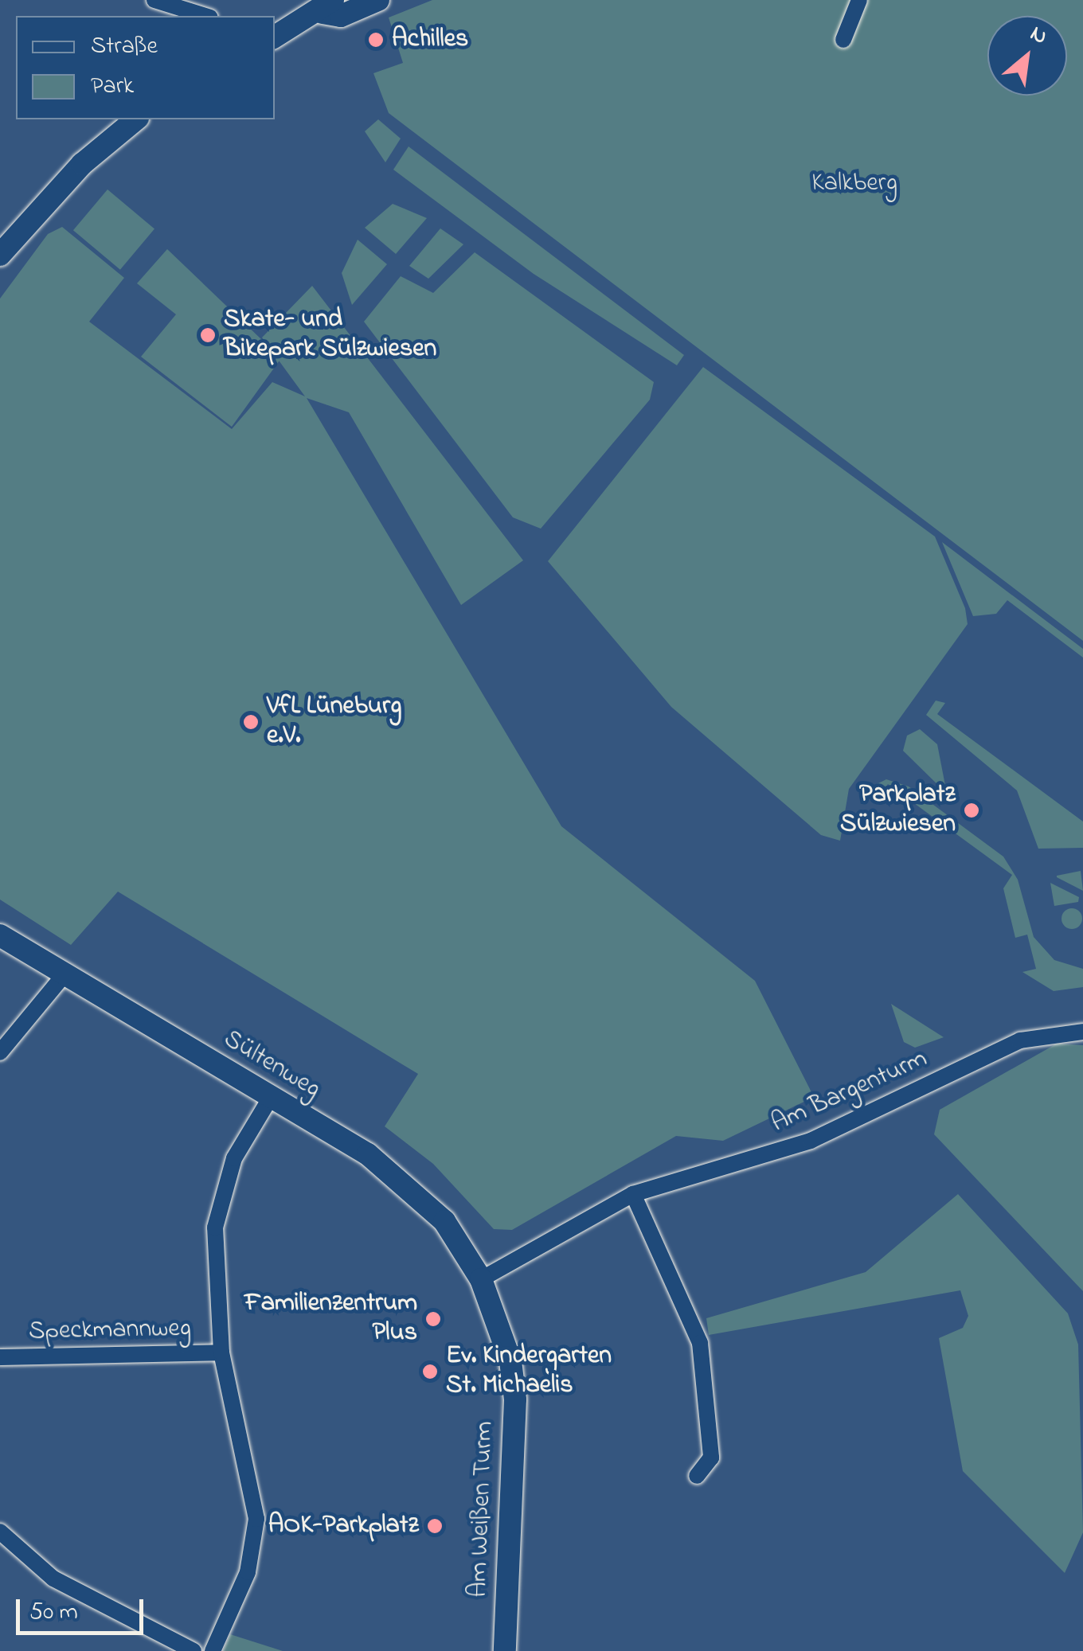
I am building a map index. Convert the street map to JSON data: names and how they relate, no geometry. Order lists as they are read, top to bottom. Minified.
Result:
{"streets":{"main road":["Sültenweg","Am Weißen Turm"],"street":["Am Bargenturm","Speckmannweg"]},"crossings":[["Sültenweg","Am Bargenturm"],["Sültenweg","Am Weißen Turm"],["Am Bargenturm","Am Weißen Turm"]],"parks":["Kalkberg"],"places":["Achilles","Skate- und Bikepark Sülzwiesen","VfL Lüneburg e.V.","Parkplatz Sülzwiesen","Familienzentrum Plus","Ev. Kindergarten St. Michaelis","AOK-Parkplatz"],"legend":["Straße","Park"],"scale_bar":"50 m","north":"top right"}
